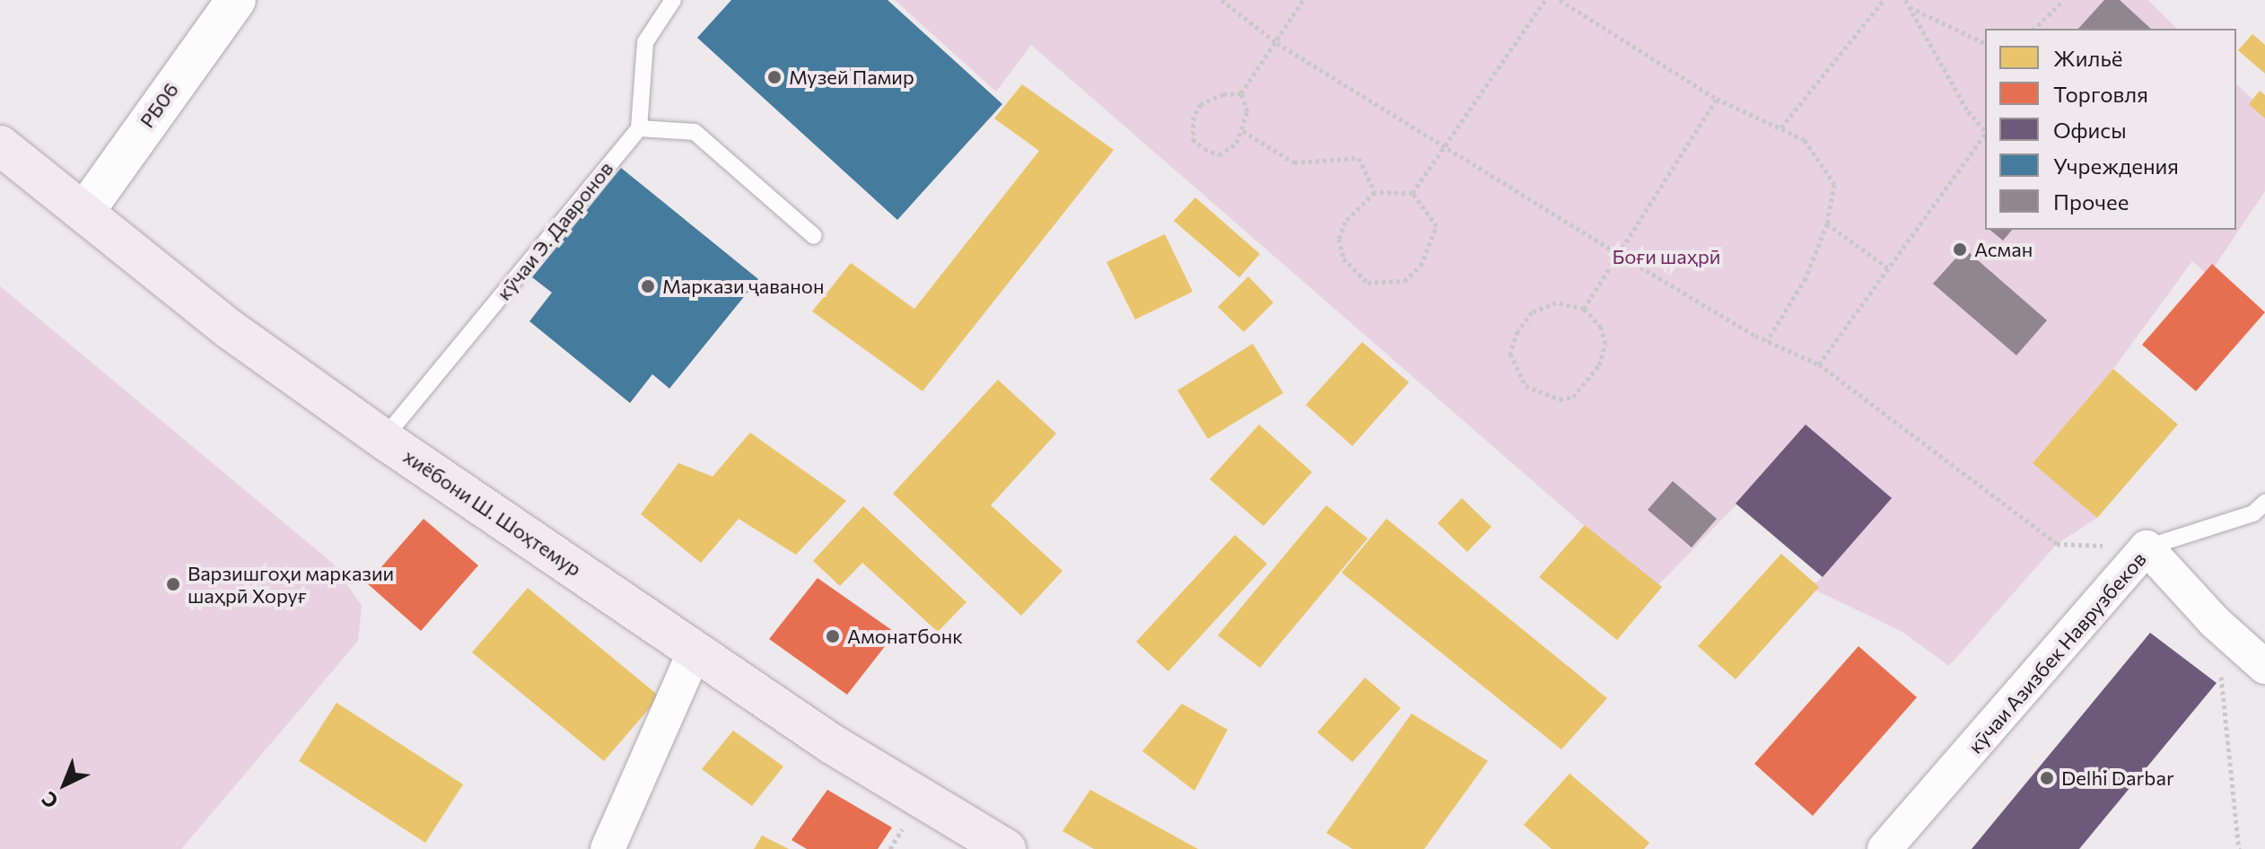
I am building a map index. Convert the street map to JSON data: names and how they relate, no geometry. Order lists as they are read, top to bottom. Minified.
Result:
{"streets":{"main road":["РБ06","хиёбони Ш. Шоҳтемур"],"street":["кӯчаи Азизбек Наврузбеков"],"lane":["кӯчаи Э. Давронов"]},"crossings":[["РБ06","хиёбони Ш. Шоҳтемур"],["кӯчаи Э. Давронов","хиёбони Ш. Шоҳтемур"]],"parks":["Боғи шаҳрӣ"],"places":["Музей Памир","Асман","Маркази ҷаванон","Варзишгоҳи марказии шаҳрӣ Хоруғ","Амонатбонк","Delhi Darbar"],"legend":["Жильё","Торговля","Офисы","Учреждения","Прочее"],"north":"bottom left"}
